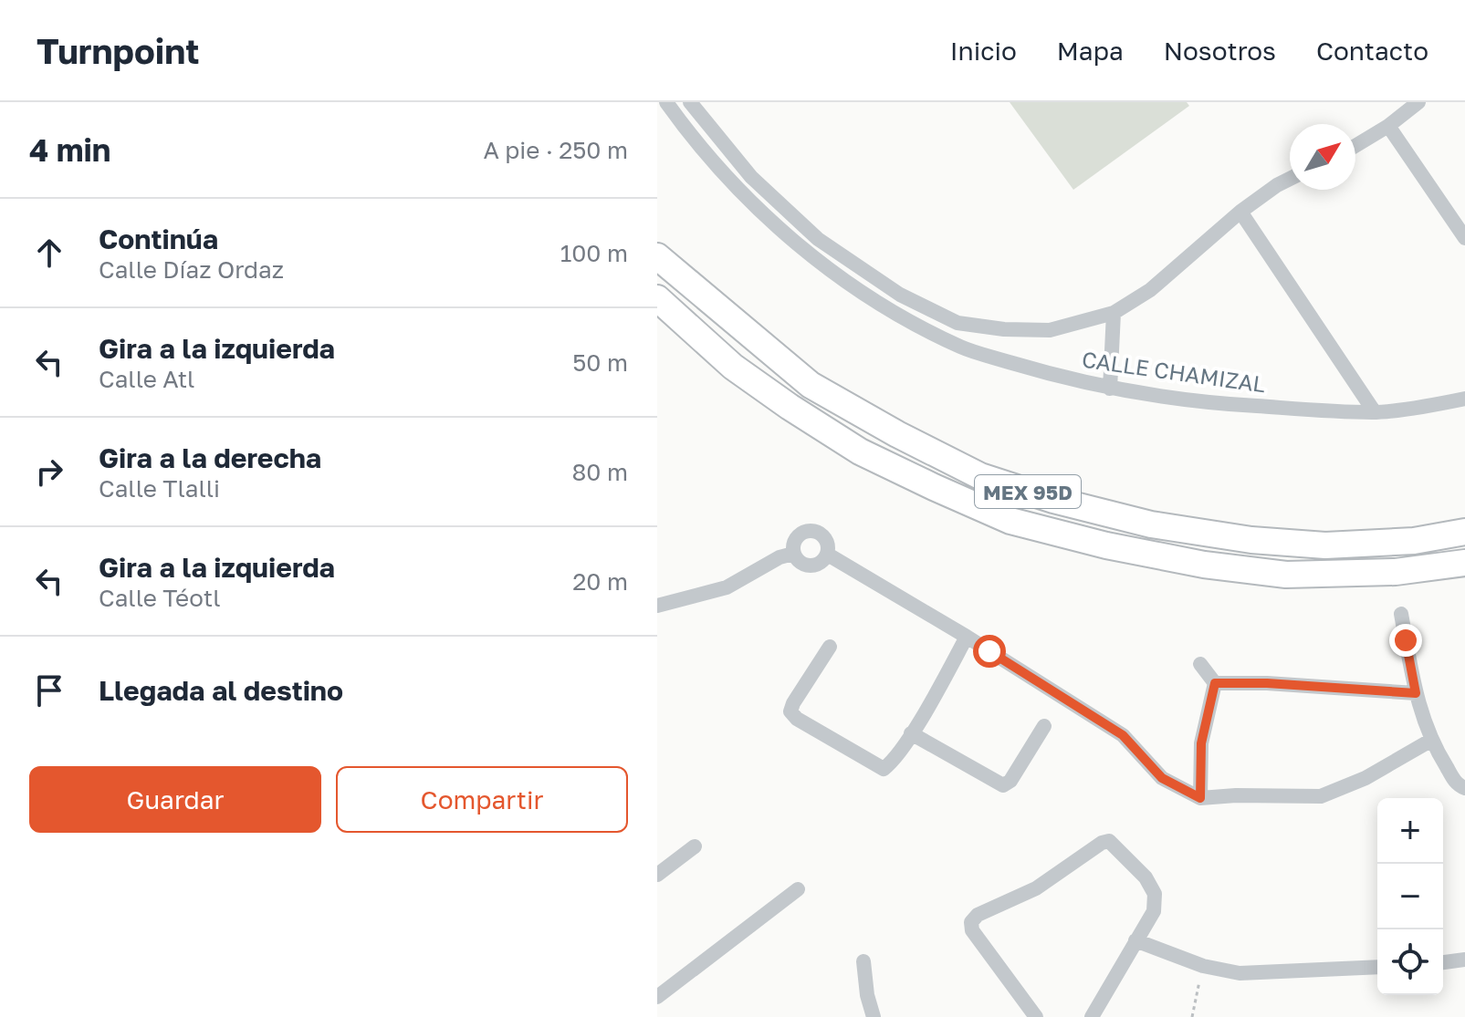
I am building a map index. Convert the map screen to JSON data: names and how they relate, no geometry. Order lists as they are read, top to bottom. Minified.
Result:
{"streets":{"highway":["MEX 95D"],"street":["CALLE CHAMIZAL"]},"north":"top right","page":{"header":"Turnpoint","nav":["Inicio","Mapa","Nosotros","Contacto"],"heading":["4 min","A pie · 250 m"],"list":[["Continúa","Calle Díaz Ordaz","100 m"],["Gira a la izquierda","Calle Atl","50 m"],["Gira a la derecha","Calle Tlalli","80 m"],["Gira a la izquierda","Calle Téotl","20 m"],"Llegada al destino"],"buttons":["Guardar","Compartir"],"map_buttons":["+","−"]}}
